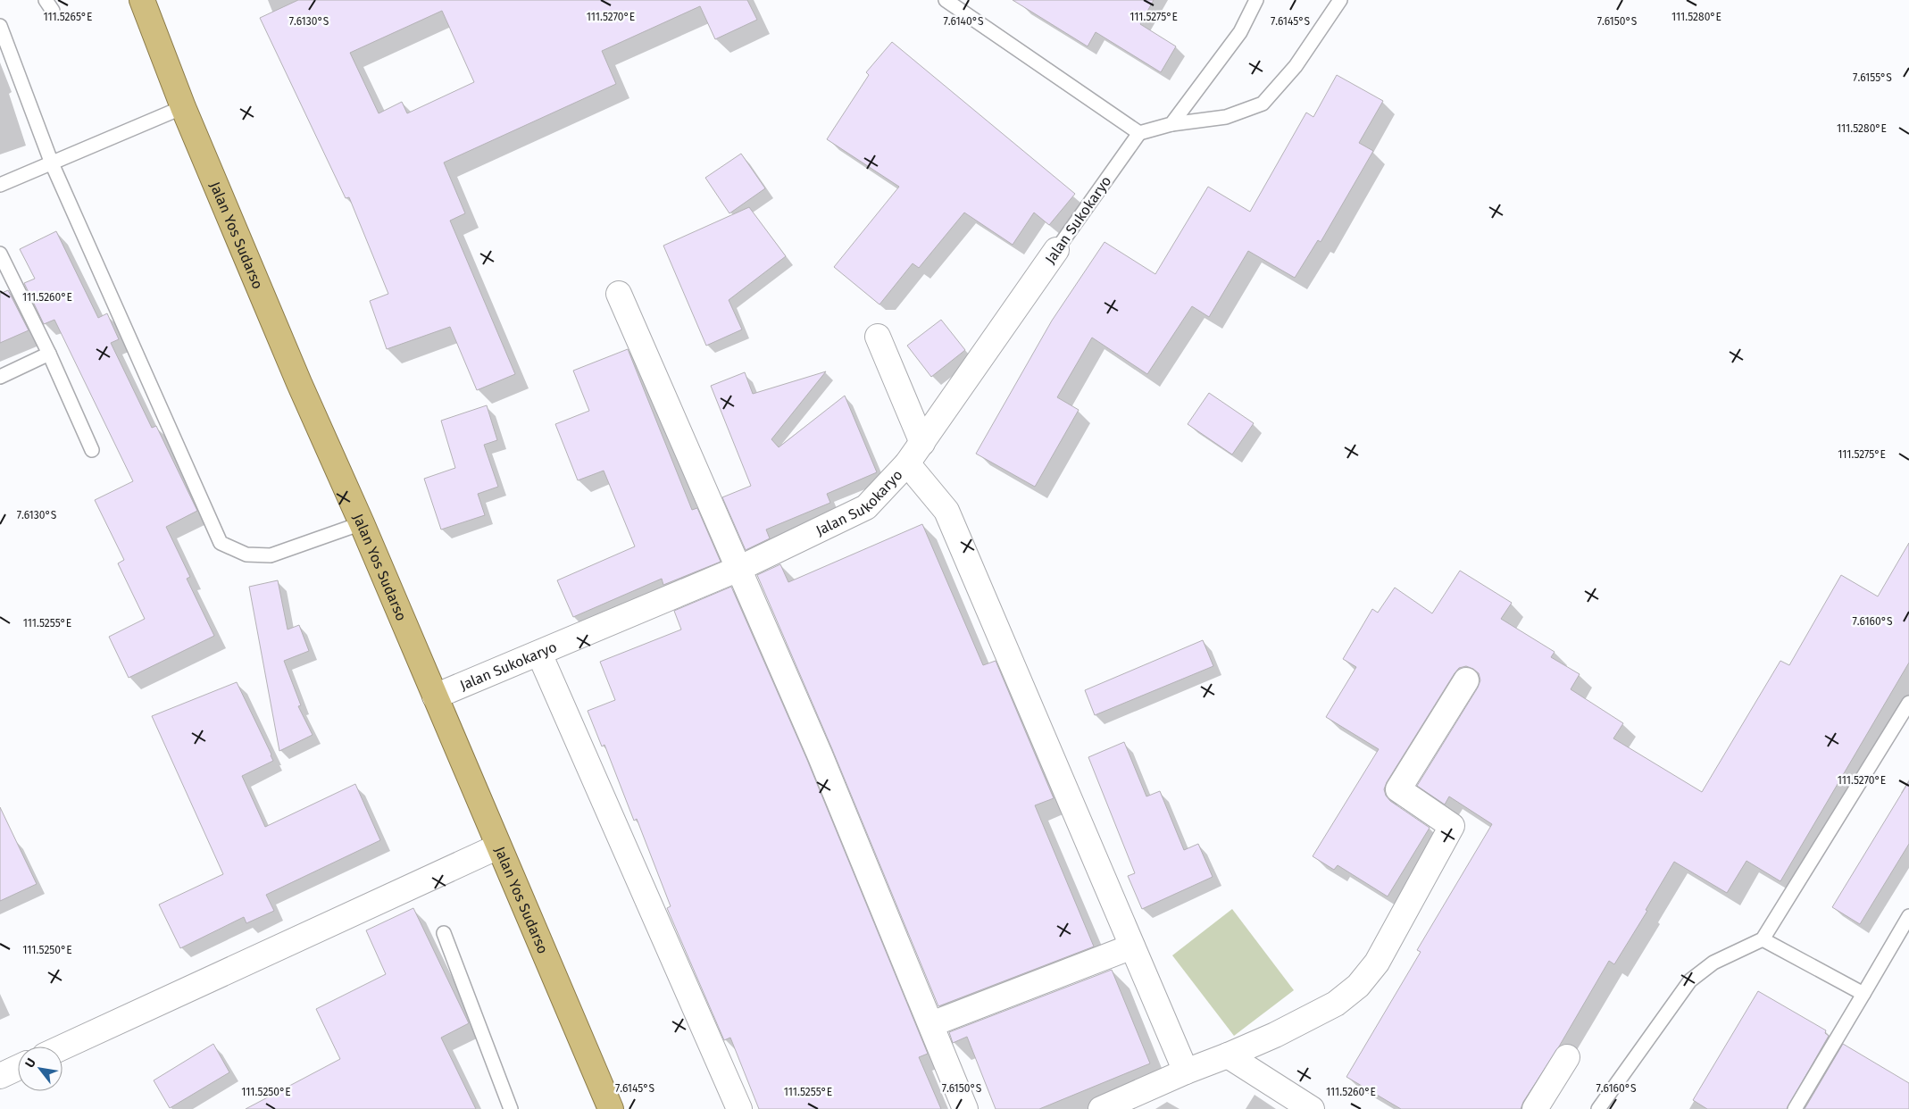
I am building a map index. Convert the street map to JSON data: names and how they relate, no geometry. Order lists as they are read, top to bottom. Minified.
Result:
{"streets":{"highway":["Jalan Yos Sudarso"],"street":["Jalan Sukokaryo"]},"crossings":[["Jalan Sukokaryo","Jalan Yos Sudarso"]],"north":"top left","coordinates":["111.5280°E","111.5265°E","111.5270°E","111.5275°E","7.6145°S","7.6130°S","7.6140°S","7.6150°S","7.6155°S","111.5260°E","7.6160°S","111.5255°E","111.5250°E"]}
